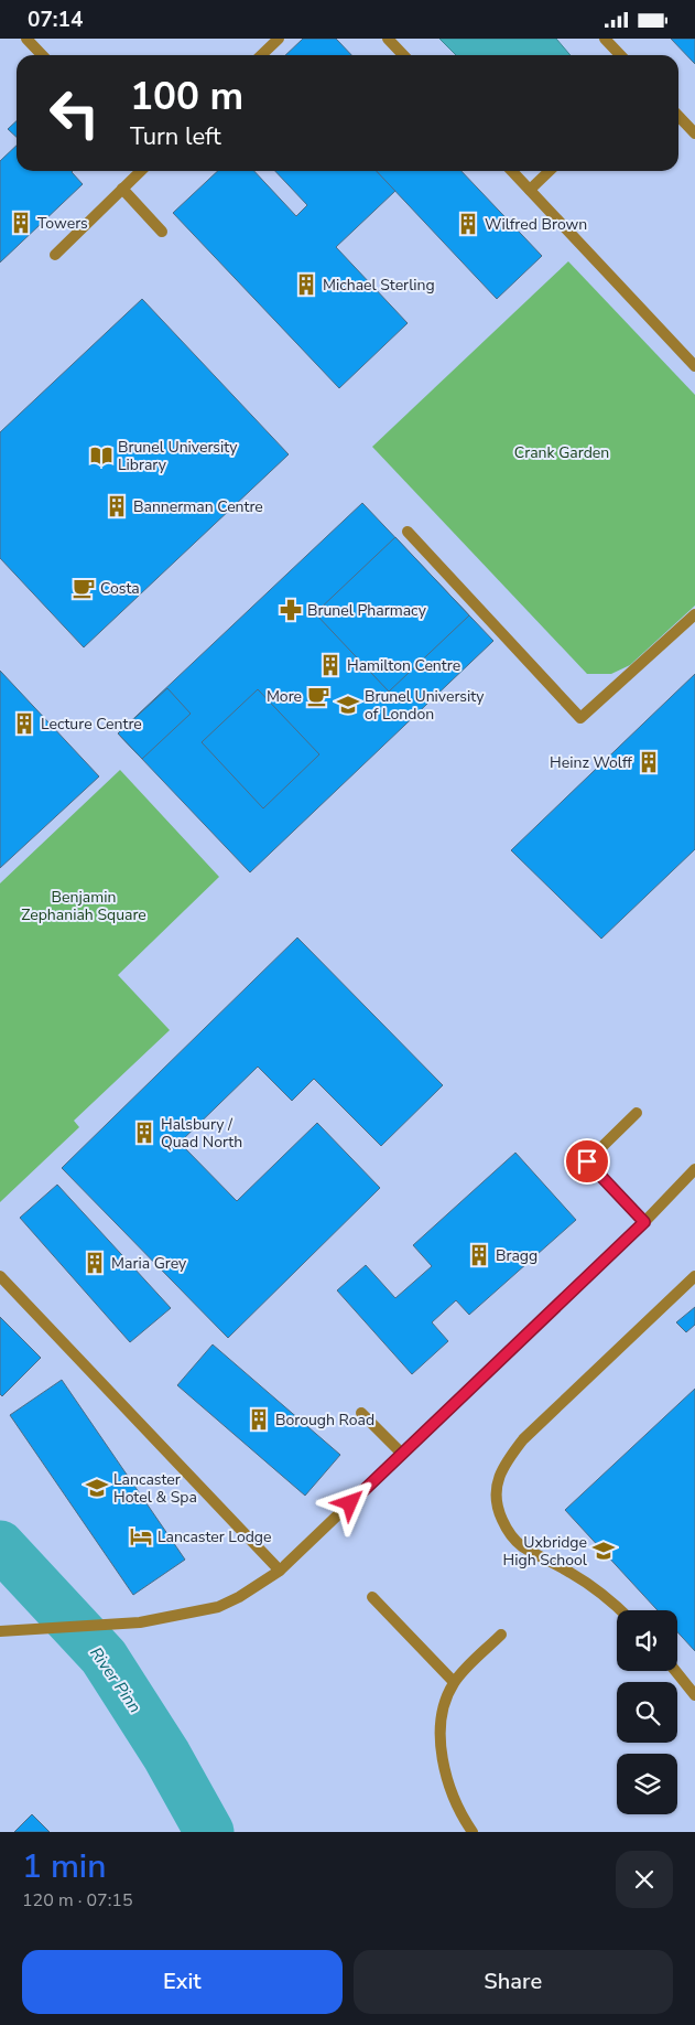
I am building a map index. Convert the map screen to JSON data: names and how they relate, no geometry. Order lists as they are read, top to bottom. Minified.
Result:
{"water":["River Pinn"],"parks":["Crank Garden","Benjamin Zephaniah Square"],"places":{"building":["Towers","Wilfred Brown","Michael Sterling","Bannerman Centre","Hamilton Centre","Lecture Centre","Heinz Wolff","Halsbury / Quad North","Bragg","Maria Grey","Borough Road"],"library":["Brunel University Library"],"cafe":["Costa","More"],"pharmacy":["Brunel Pharmacy"],"school or university":["Brunel University of London","Lancaster Hotel & Spa","Uxbridge High School"],"hotel":["Lancaster Lodge"]},"page":{"status":"07:14","turn":["100 m","Turn left"],"heading":["1 min","120 m · 07:15"],"buttons":["Exit","Share"]}}
